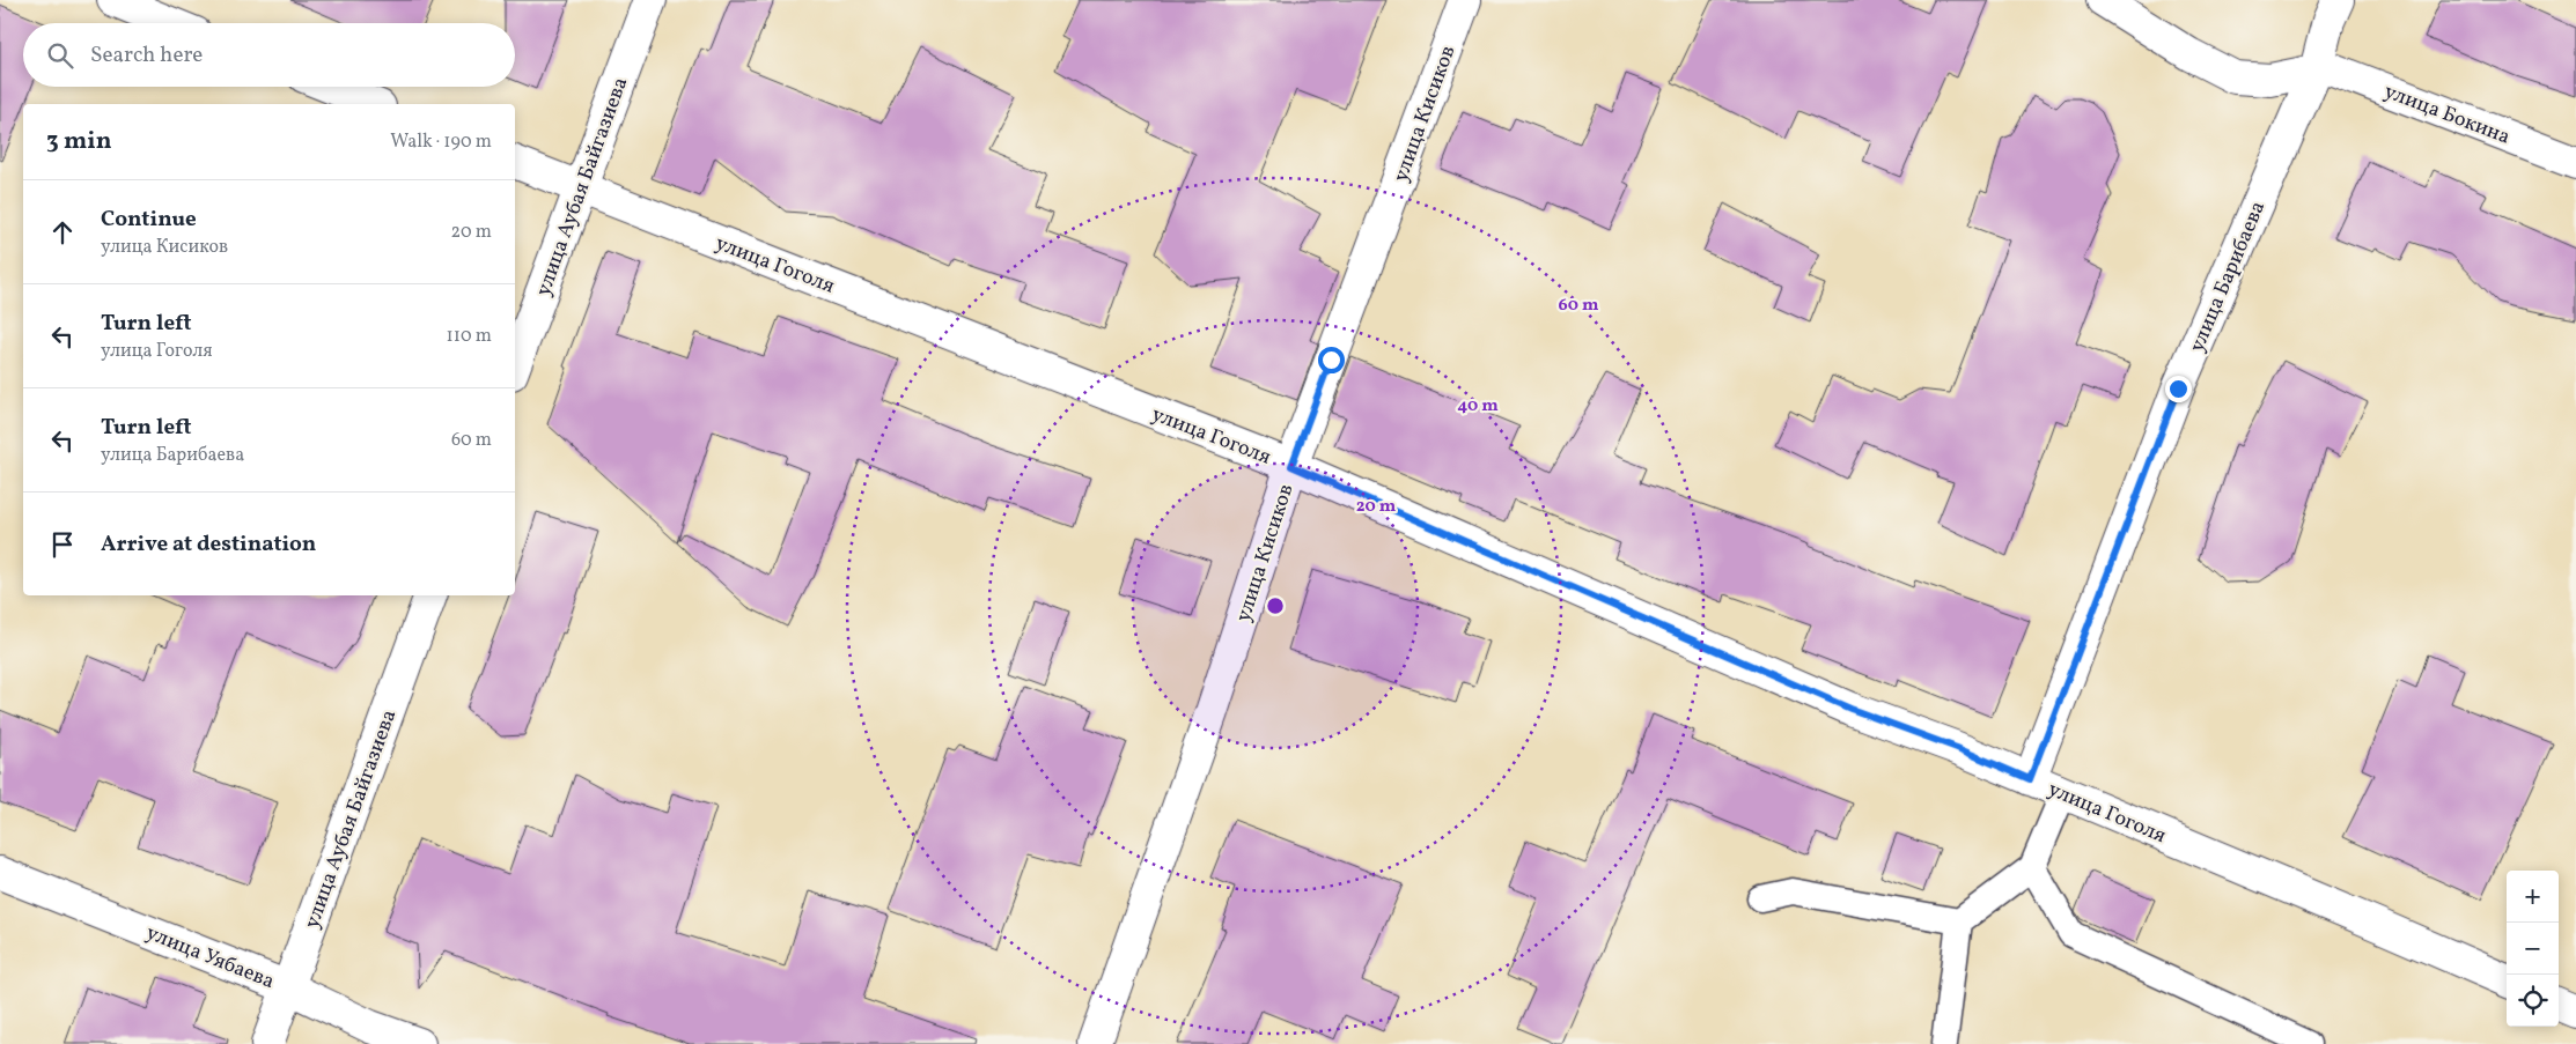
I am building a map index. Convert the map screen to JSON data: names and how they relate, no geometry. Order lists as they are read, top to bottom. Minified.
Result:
{"streets":{"street":["улица Кисиков","улица Бокина","улица Аубая Байгазиева","улица Гоголя","улица Барибаева","улица Уябаева"]},"crossings":[["улица Кисиков","улица Гоголя"],["улица Бокина","улица Барибаева"],["улица Аубая Байгазиева","улица Гоголя"],["улица Аубая Байгазиева","улица Уябаева"],["улица Гоголя","улица Барибаева"]],"page":{"search":"Search here","heading":["3 min","Walk · 190 m"],"list":[["Continue","улица Кисиков","20 m"],["Turn left","улица Гоголя","110 m"],["Turn left","улица Барибаева","60 m"],"Arrive at destination"],"map_buttons":["+","−"]},"rings":["60 m","40 m","20 m"]}
